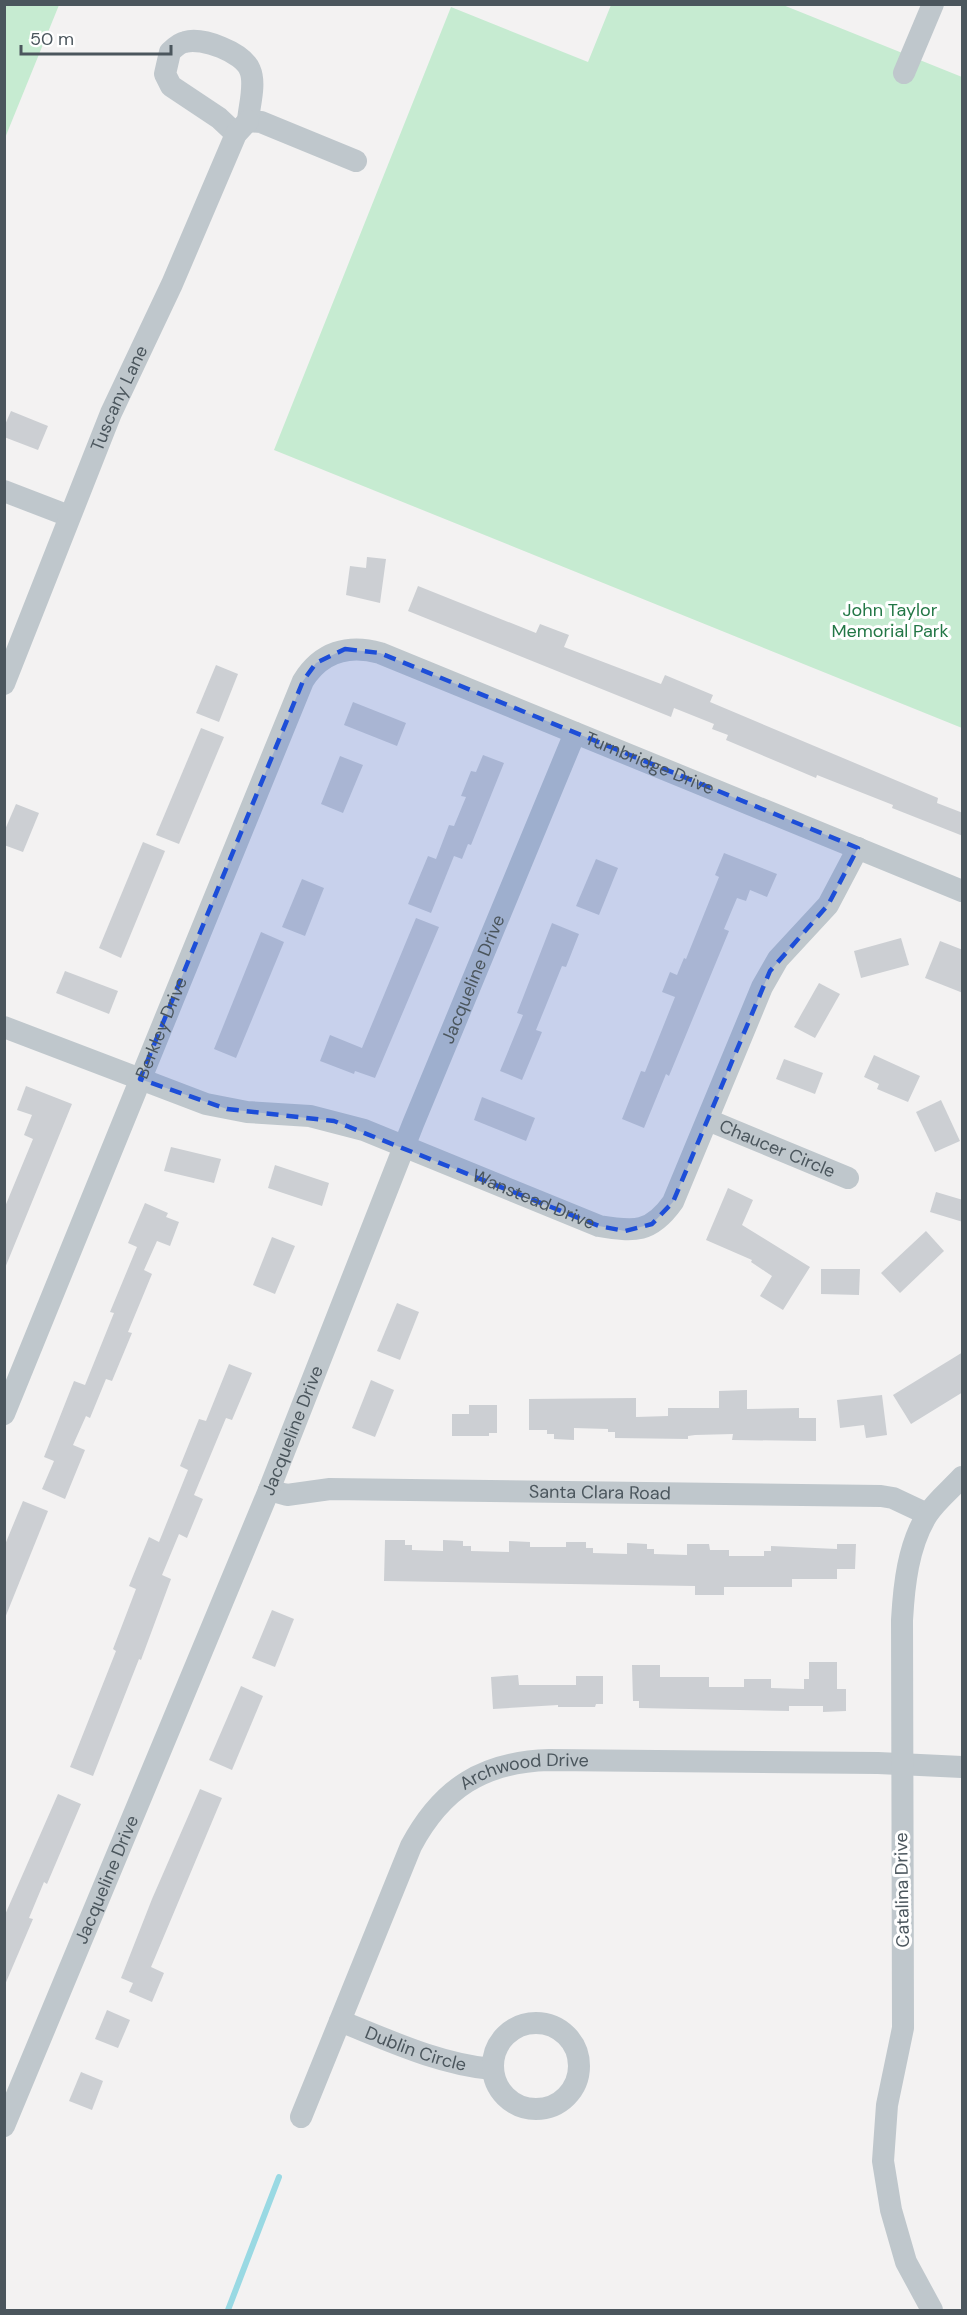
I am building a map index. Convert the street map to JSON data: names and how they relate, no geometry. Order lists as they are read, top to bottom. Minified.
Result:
{"streets":{"street":["Tuscany Lane","Turnbridge Drive","Jacqueline Drive","Berkley Drive","Chaucer Circle","Wanstead Drive","Santa Clara Road","Archwood Drive","Catalina Drive","Dublin Circle"]},"crossings":[["Turnbridge Drive","Jacqueline Drive"],["Turnbridge Drive","Berkley Drive"],["Turnbridge Drive","Wanstead Drive"],["Jacqueline Drive","Wanstead Drive"],["Jacqueline Drive","Santa Clara Road"],["Berkley Drive","Wanstead Drive"],["Chaucer Circle","Wanstead Drive"],["Santa Clara Road","Catalina Drive"],["Archwood Drive","Catalina Drive"],["Archwood Drive","Dublin Circle"]],"parks":["John Taylor Memorial Park"],"scale_bar":"50 m"}
